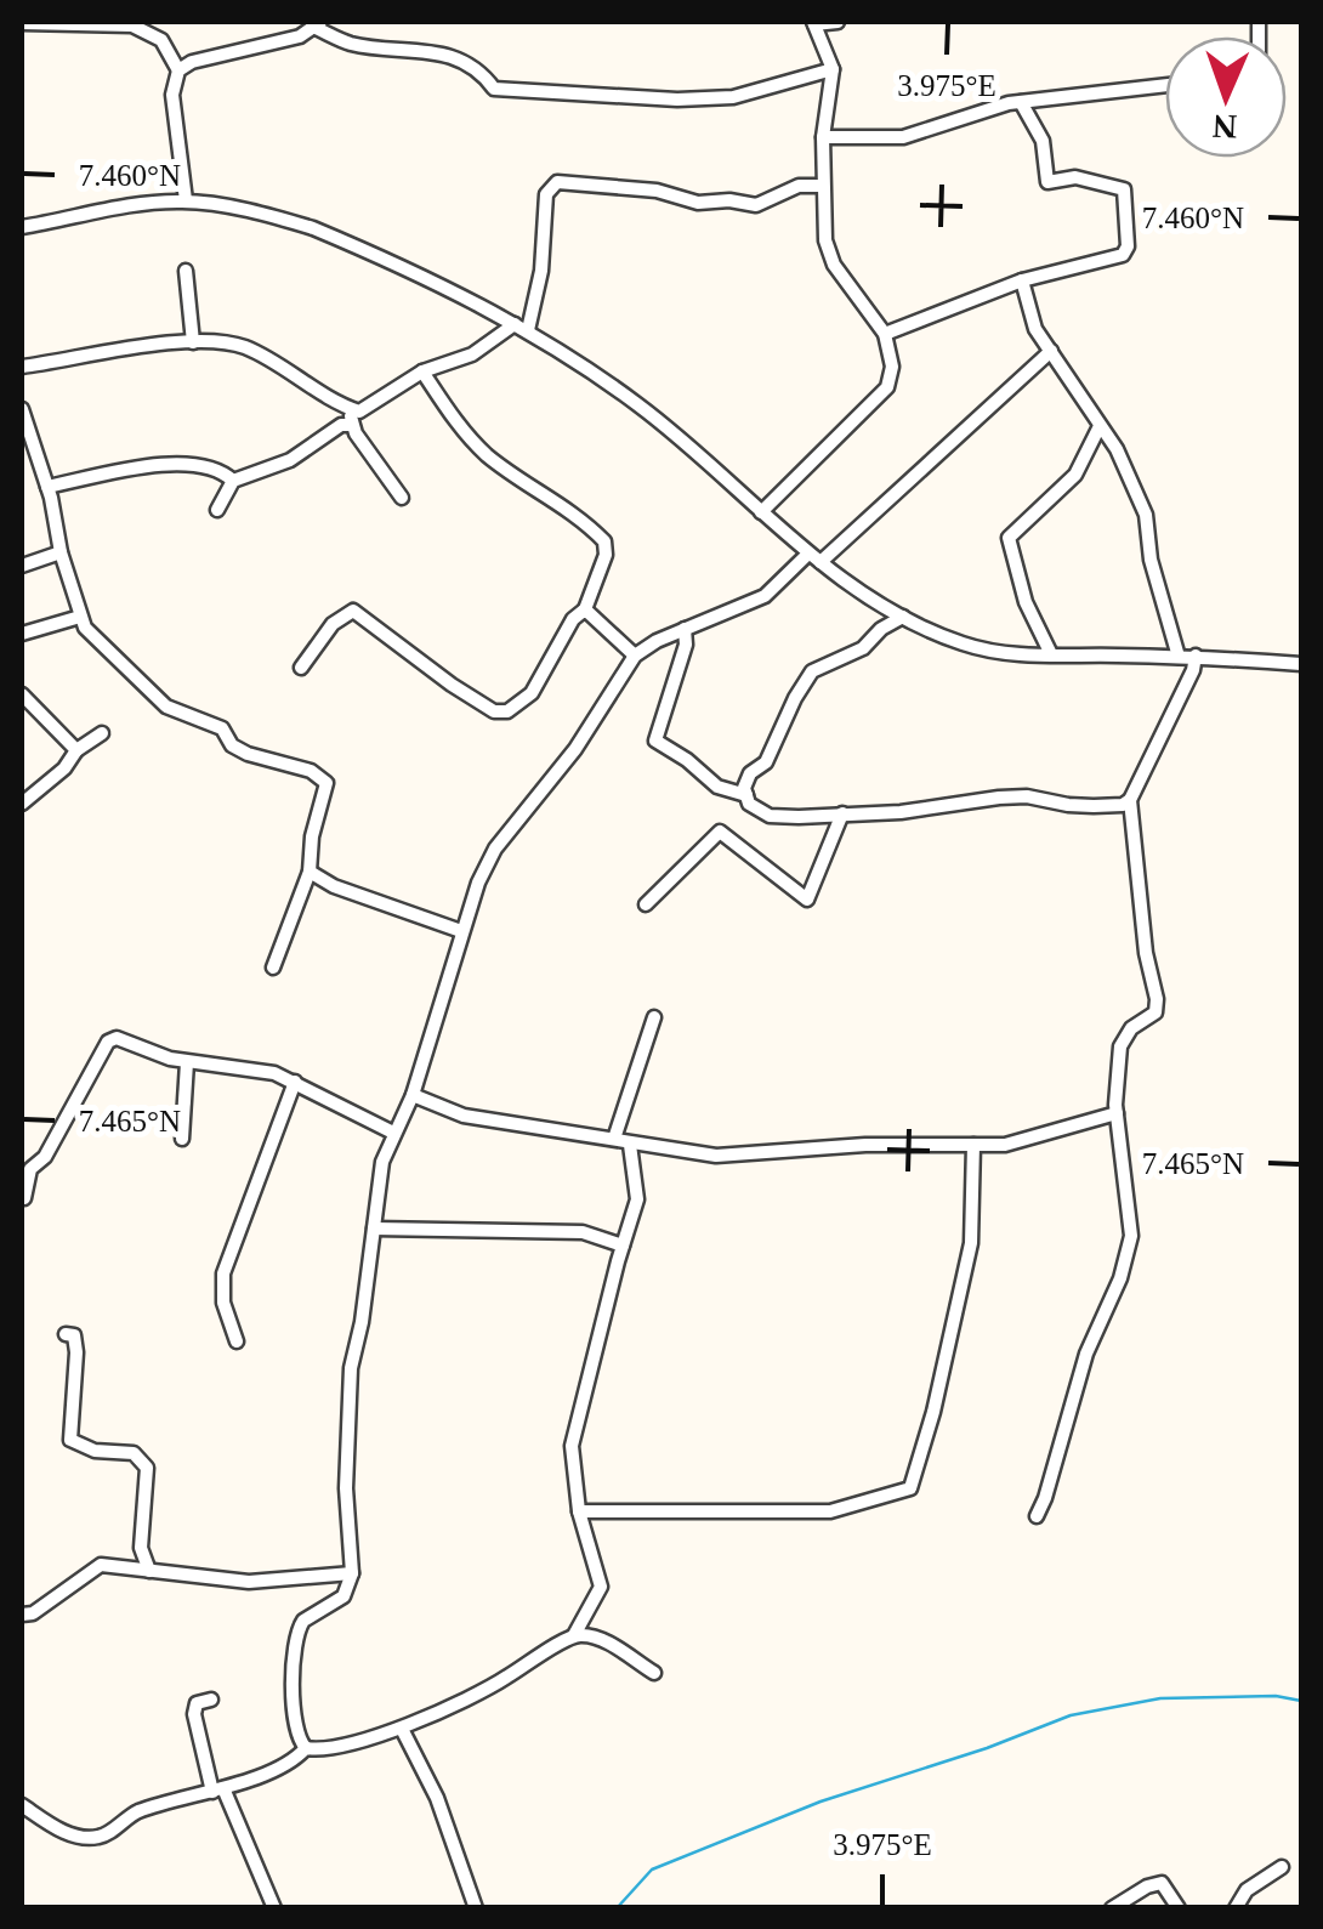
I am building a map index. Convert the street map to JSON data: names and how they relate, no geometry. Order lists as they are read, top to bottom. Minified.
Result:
{"north":"bottom","coordinates":["3.975°E","7.460°N","7.465°N"]}
